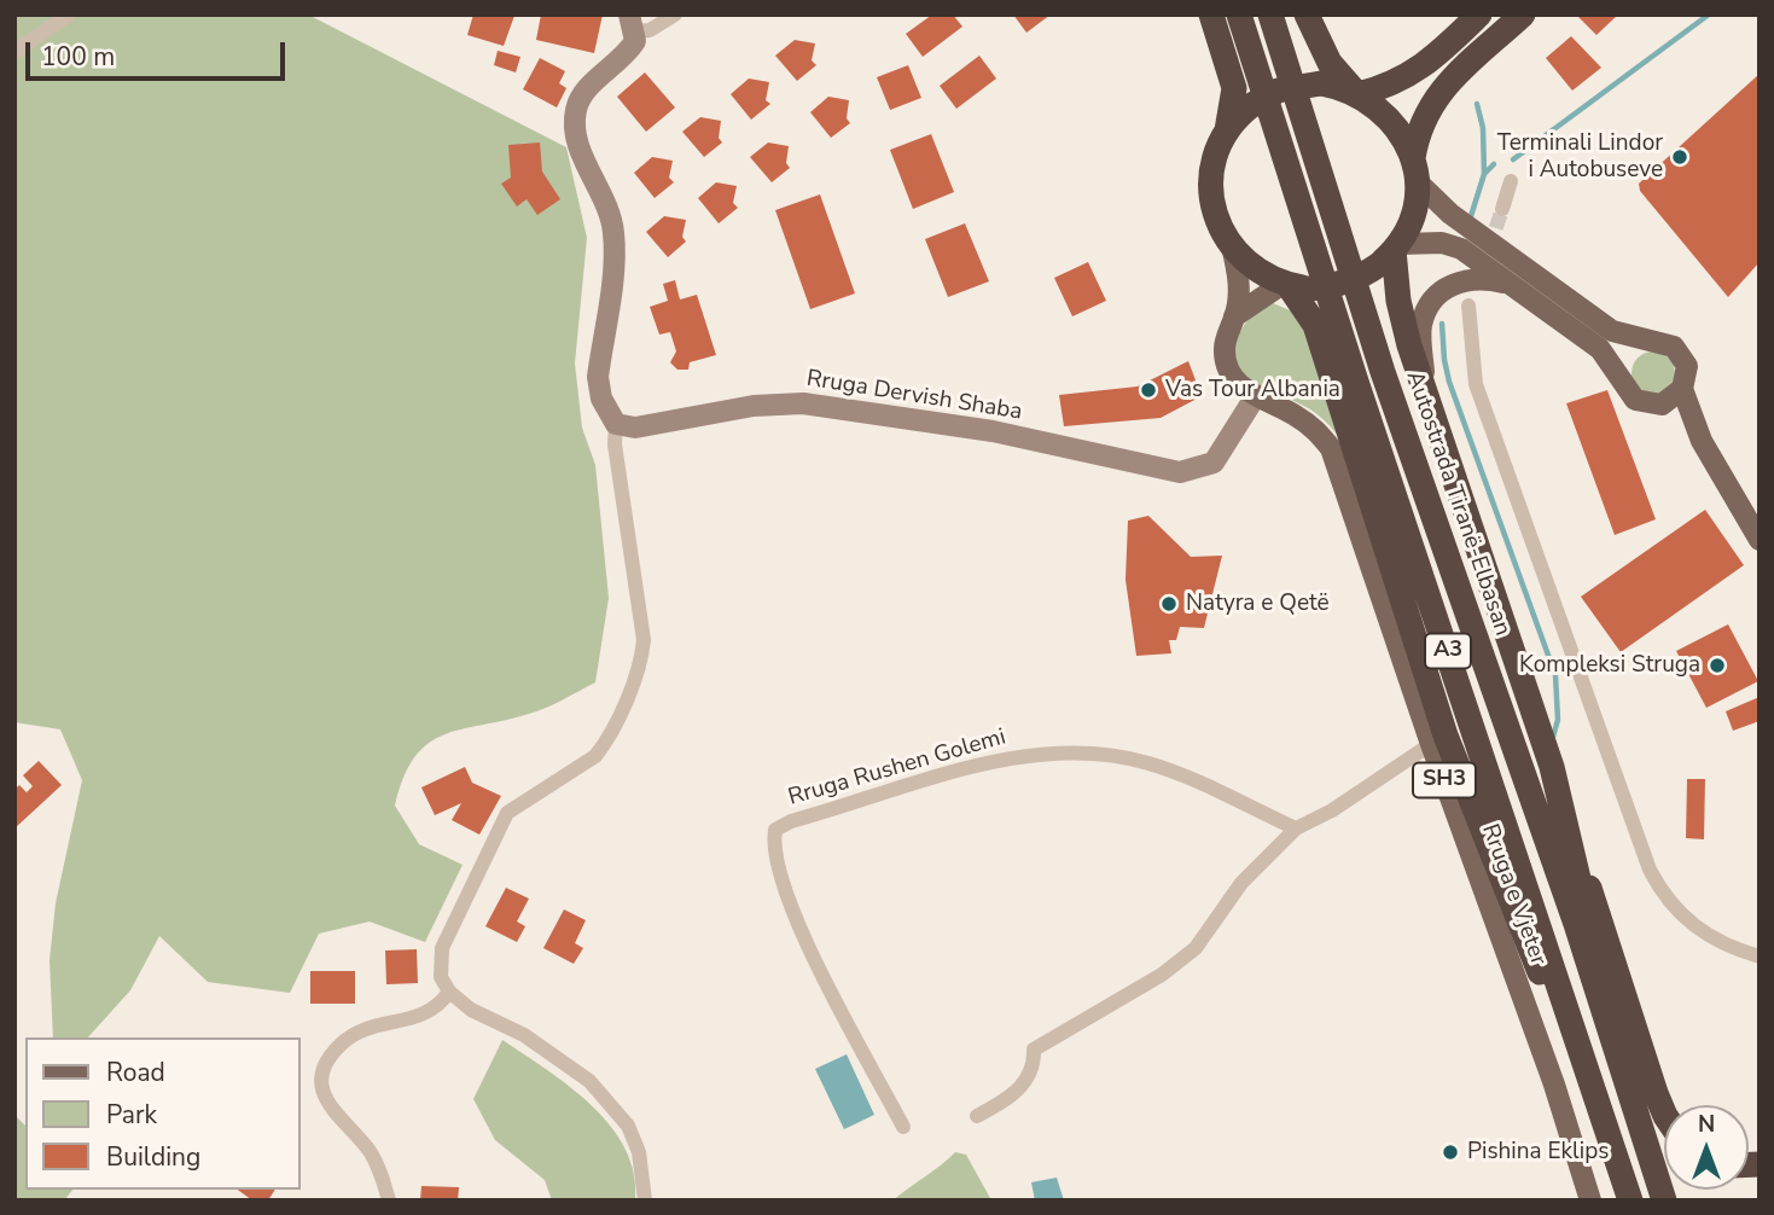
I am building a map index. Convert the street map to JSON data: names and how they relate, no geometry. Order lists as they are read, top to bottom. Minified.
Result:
{"streets":{"highway":["Autostrada Tiranë-Elbasan","A3"],"main road":["SH3","Rruga e Vjeter"],"street":["Rruga Dervish Shaba","Rruga Rushen Golemi"]},"crossings":[["Rruga Dervish Shaba","Rruga e Vjeter"]],"places":["Terminali Lindor i Autobuseve","Vas Tour Albania","Natyra e Qetë","Kompleksi Struga","Pishina Eklips"],"legend":["Road","Park","Building"],"scale_bar":"100 m","north":"top"}
